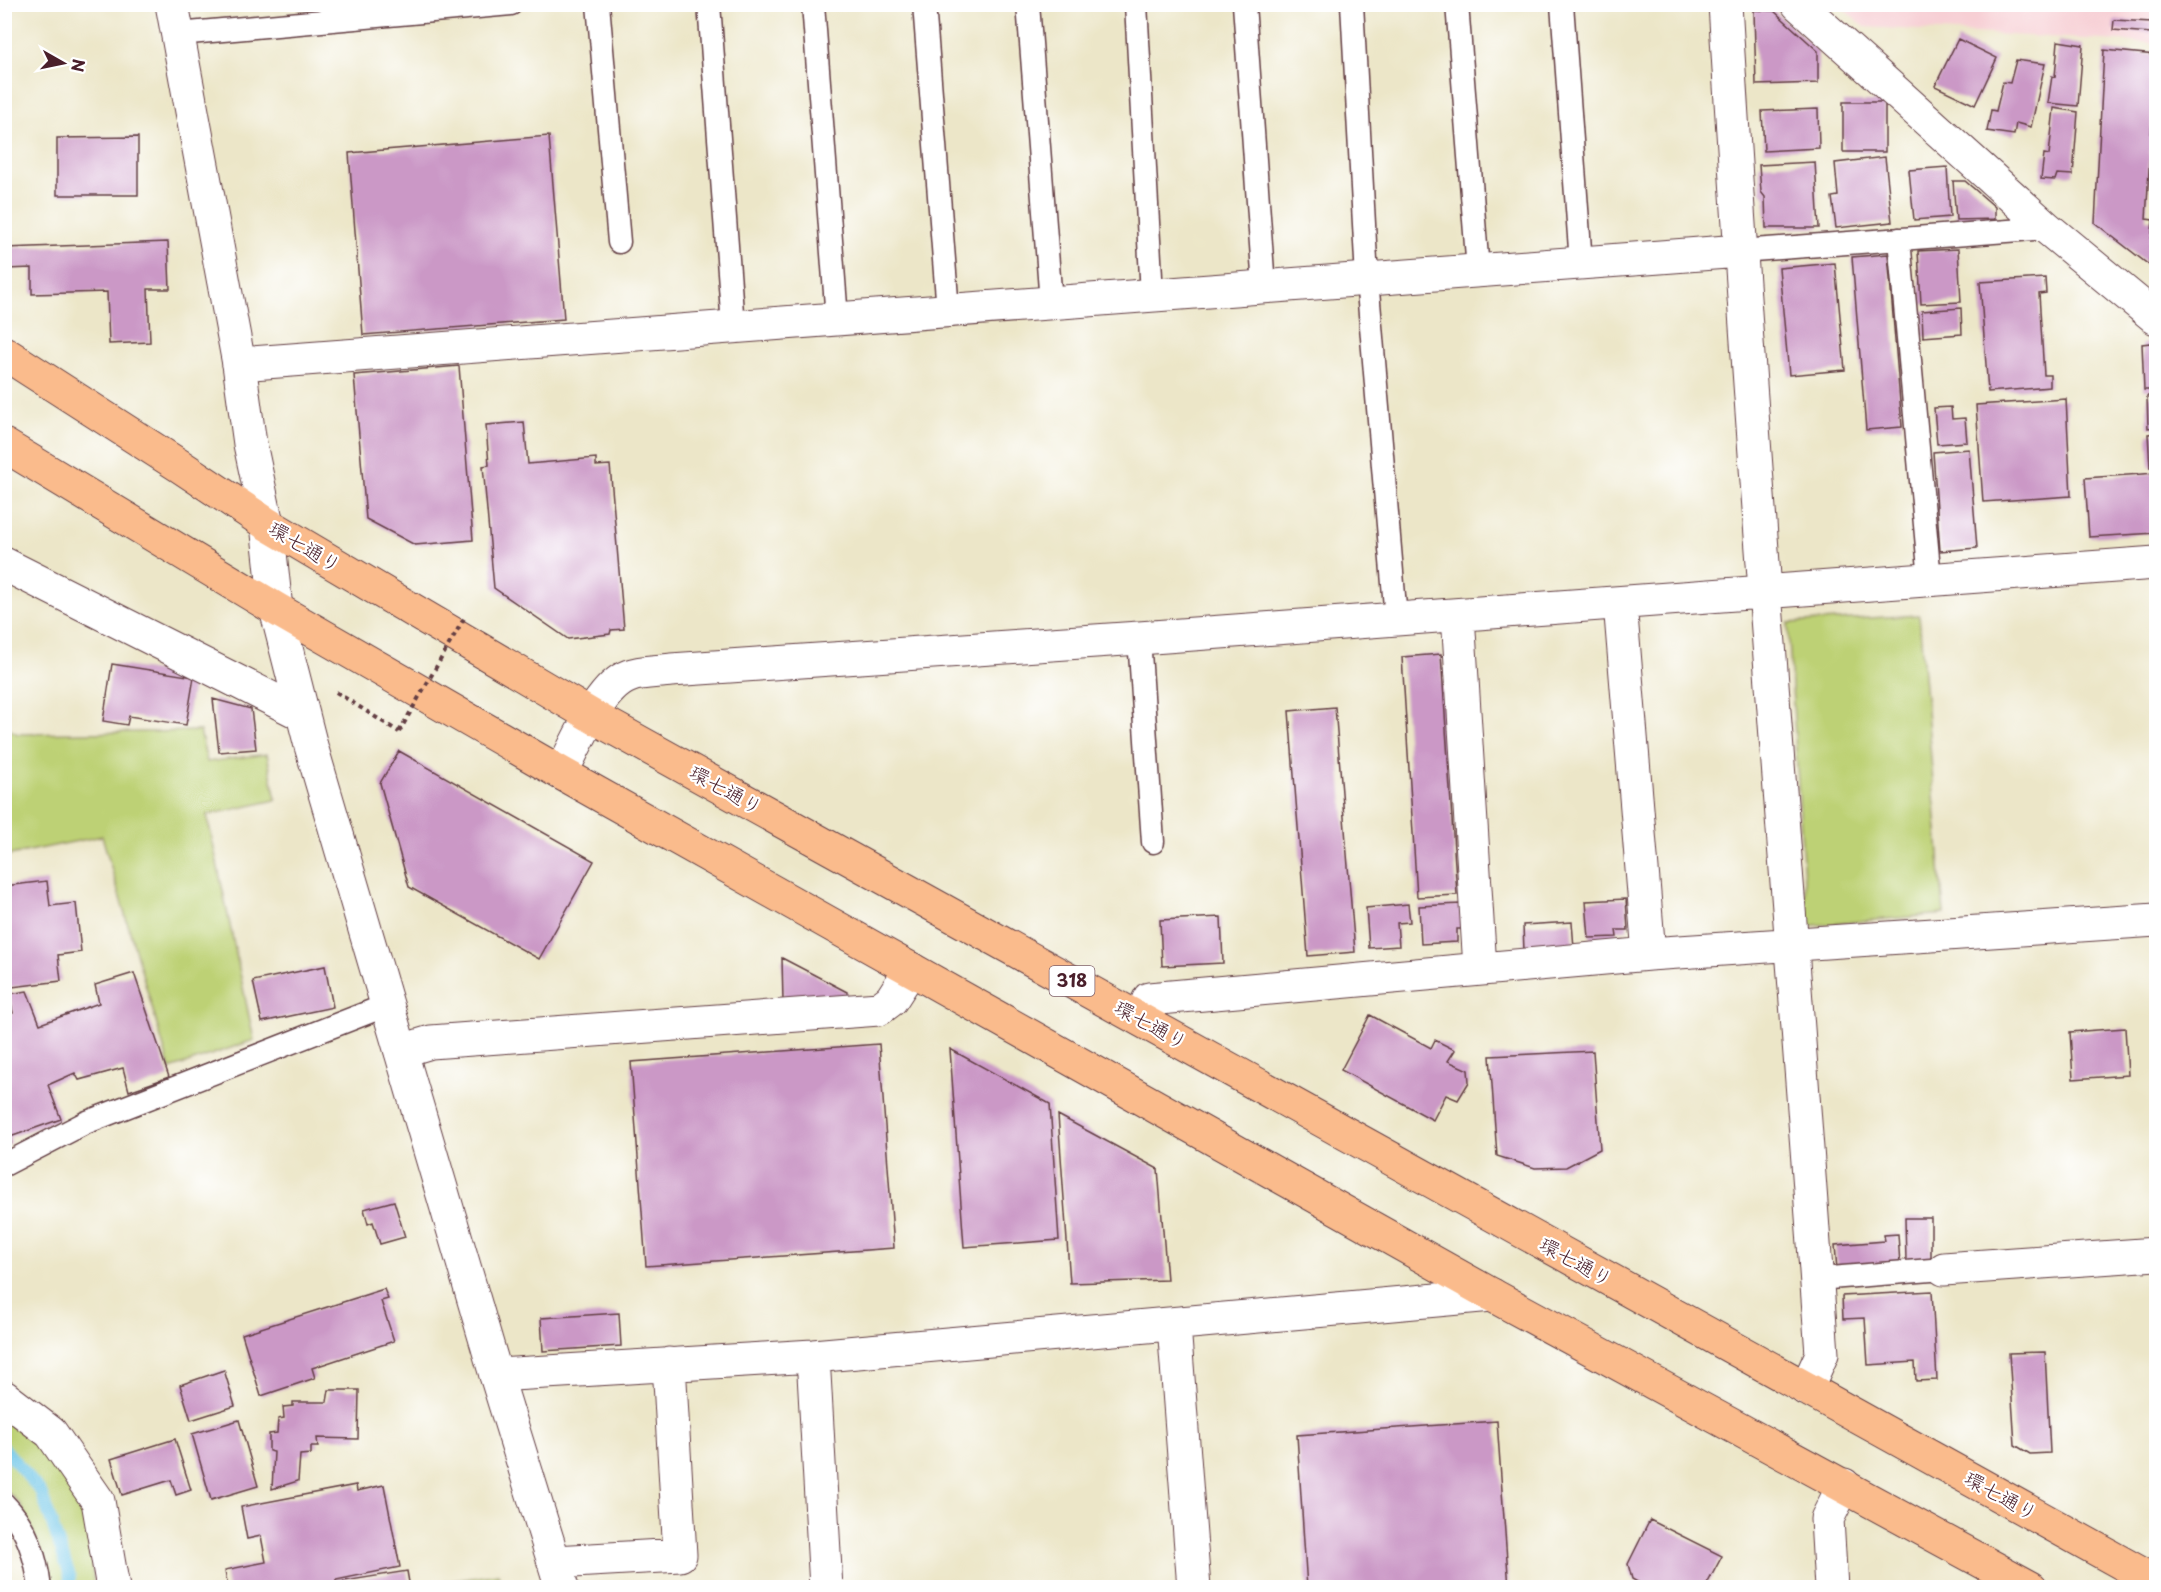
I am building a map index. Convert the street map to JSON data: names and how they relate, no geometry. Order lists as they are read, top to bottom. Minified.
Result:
{"streets":{"main road":["環七通り","318"]},"north":"right"}
